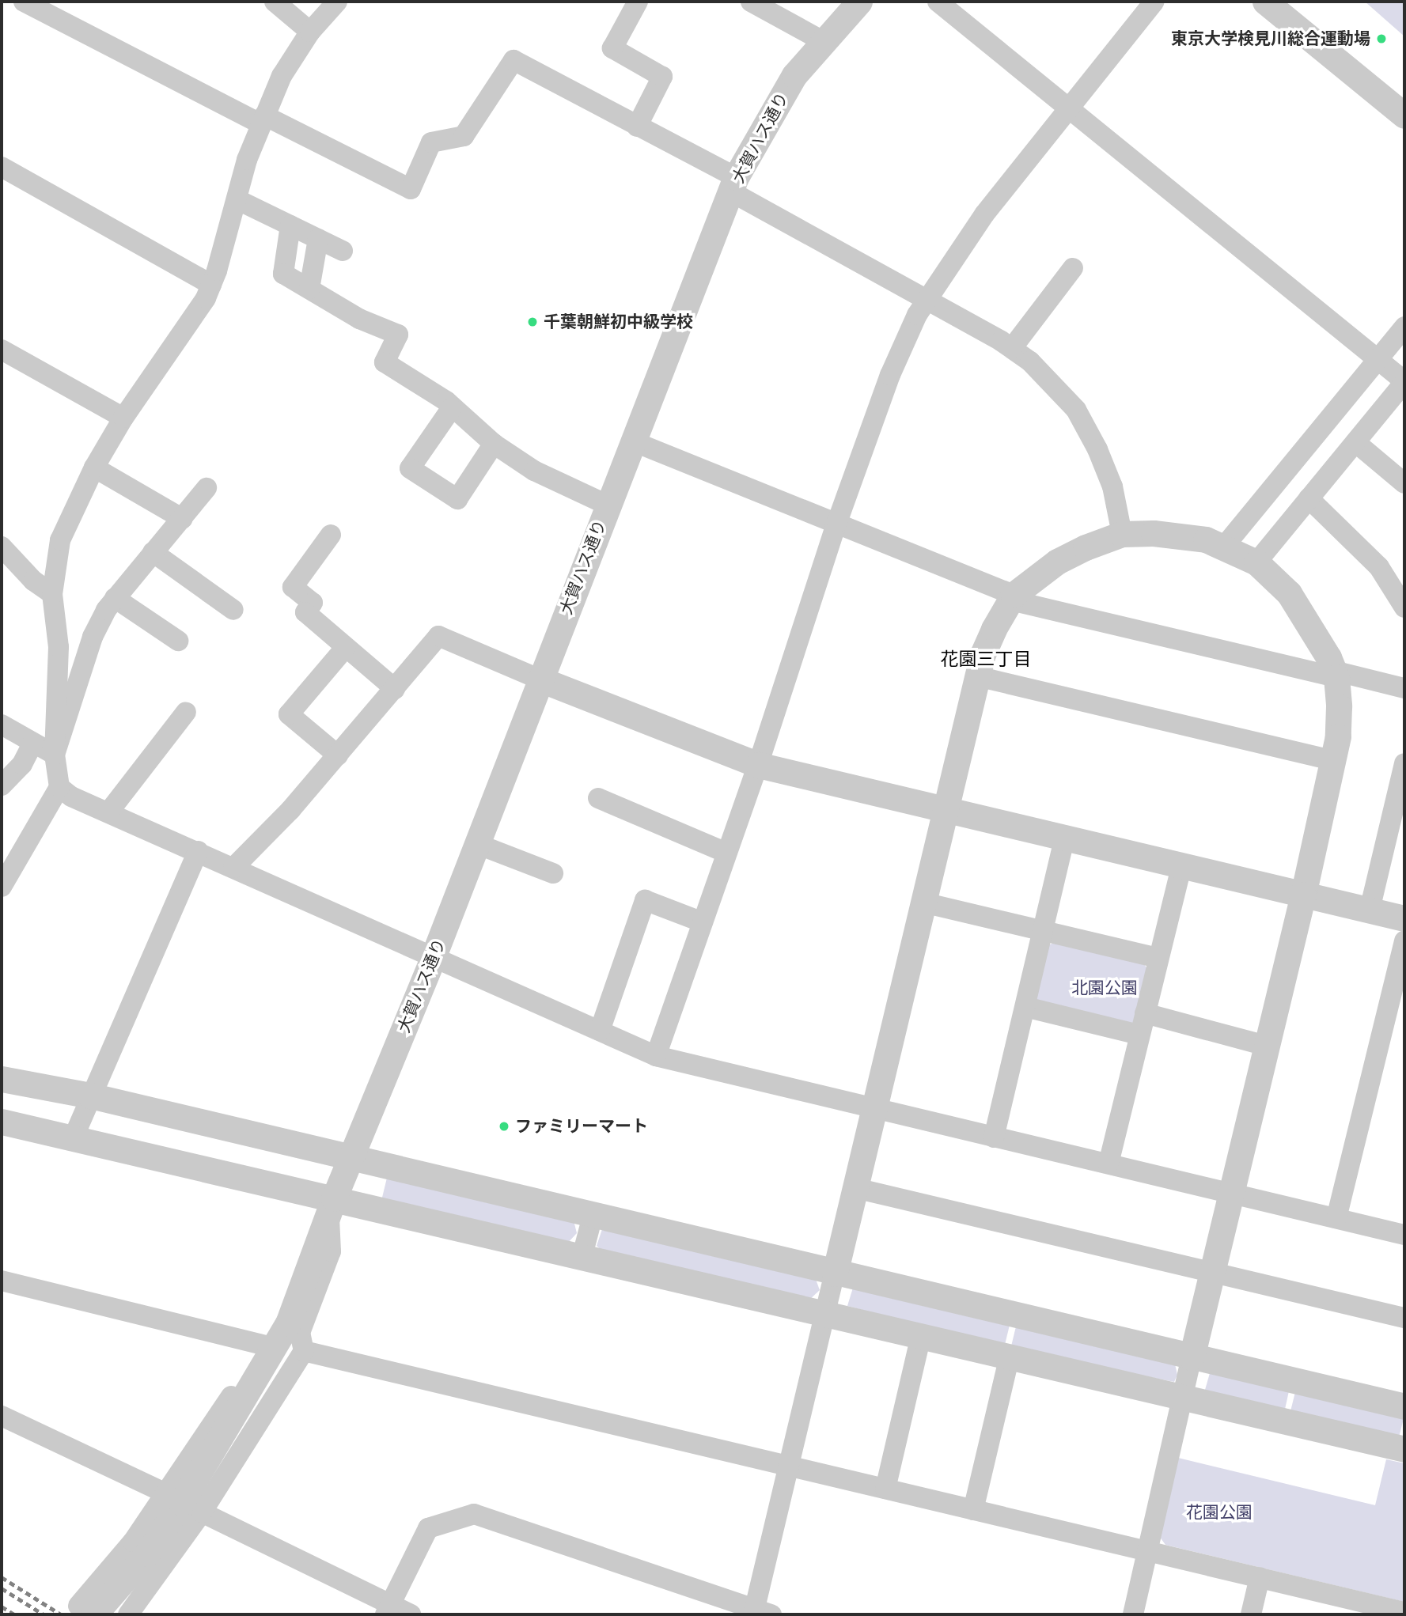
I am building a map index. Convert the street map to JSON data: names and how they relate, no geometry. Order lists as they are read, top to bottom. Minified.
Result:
{"streets":{"street":["大賀ハス通り"]},"districts":["花園三丁目"],"parks":["北園公園","花園公園"],"places":["東京大学検見川総合運動場","千葉朝鮮初中級学校","ファミリーマート"]}
